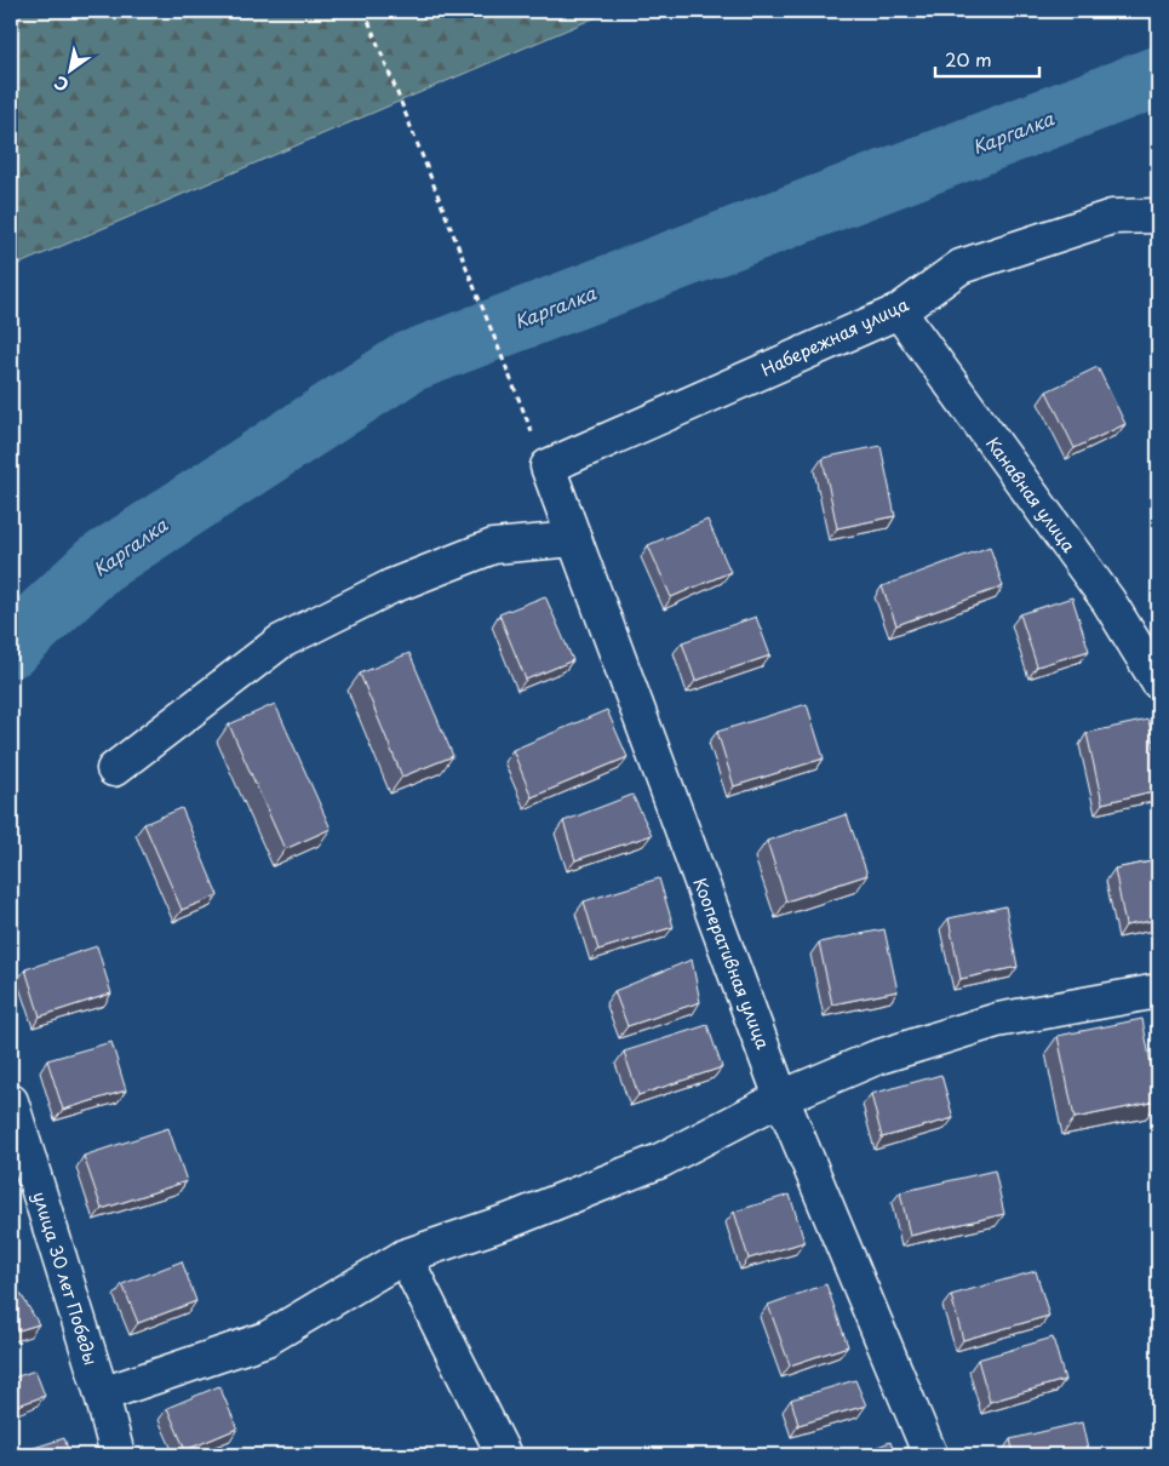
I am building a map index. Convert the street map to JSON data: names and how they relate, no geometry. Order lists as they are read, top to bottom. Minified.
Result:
{"streets":{"street":["Набережная улица","Канавная улица","Кооперативная улица","улица 30 лет Победы"]},"crossings":[["Набережная улица","Канавная улица"],["Набережная улица","Кооперативная улица"]],"water":["Каргалка"],"scale_bar":"20 m","north":"bottom left"}
